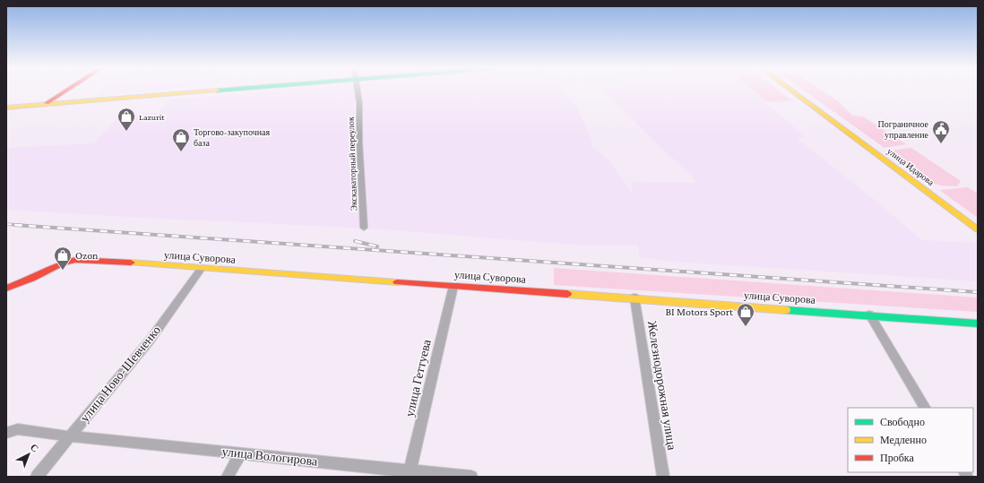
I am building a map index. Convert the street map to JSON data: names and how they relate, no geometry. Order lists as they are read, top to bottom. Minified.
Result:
{"streets":{"main road":["улица Идарова","улица Суворова"],"street":["Экскаваторный переулок","улица Ново-Шевченко","улица Геттуева","Железнодорожная улица","улица Вологирова"]},"crossings":[["улица Суворова","улица Ново-Шевченко"],["улица Суворова","улица Геттуева"],["улица Суворова","Железнодорожная улица"],["улица Ново-Шевченко","улица Вологирова"],["улица Геттуева","улица Вологирова"]],"places":{"shop":["Lazurit","Торгово-закупочная база","Ozon","BI Motors Sport"],"public building":["Пограничное управление"]},"legend":["Свободно","Медленно","Пробка"],"north":"top right"}
